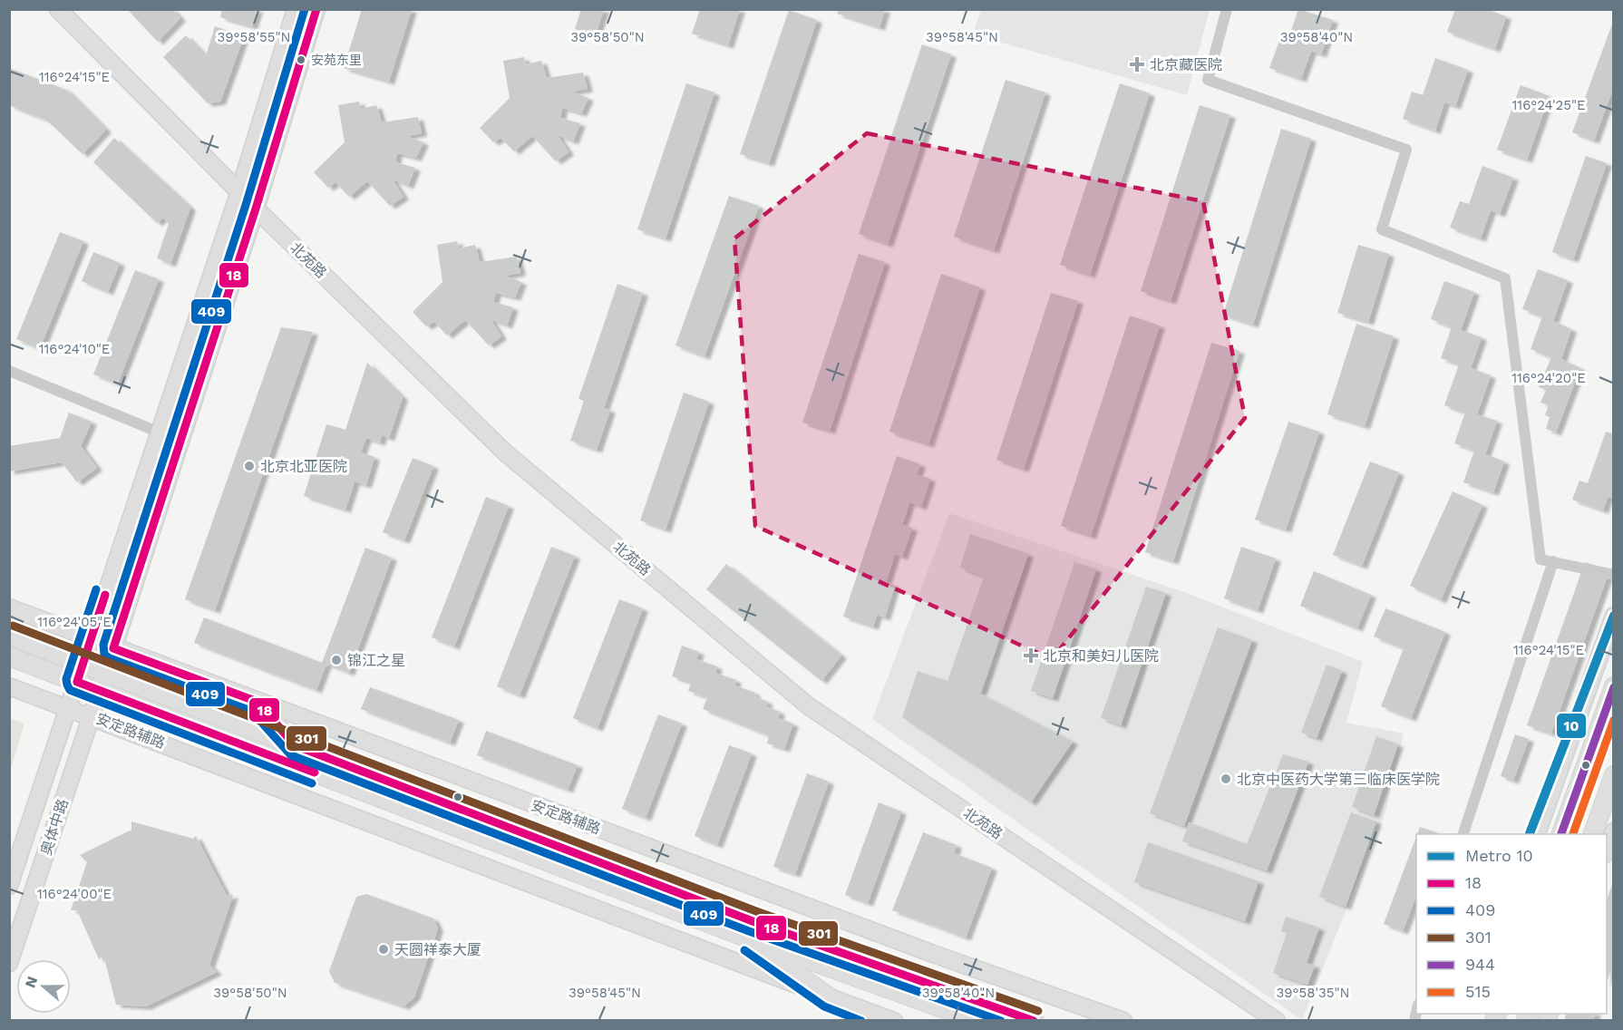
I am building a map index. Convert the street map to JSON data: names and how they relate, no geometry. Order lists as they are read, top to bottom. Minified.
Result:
{"streets":{"street":["北苑路","安定路辅路","奥体中路"]},"crossings":[["北苑路","奥体中路"],["安定路辅路","奥体中路"]],"places":{"other":["安苑东里","北京北亚医院","锦江之星","北京中医药大学第三临床医学院","天圆祥泰大厦"],"health":["北京藏医院","北京和美妇儿医院"]},"lines":["transit line 18","transit line 409","metro line 10","transit line 301","transit line 944","transit line 515"],"legend":["Metro 10","18","409","301","944","515"],"north":"left","coordinates":["39°58'55\"N","39°58'50\"N","39°58'45\"N","39°58'40\"N","116°24'15\"E","116°24'25\"E","116°24'10\"E","116°24'20\"E","116°24'05\"E","116°24'00\"E","39°58'35\"N"]}
